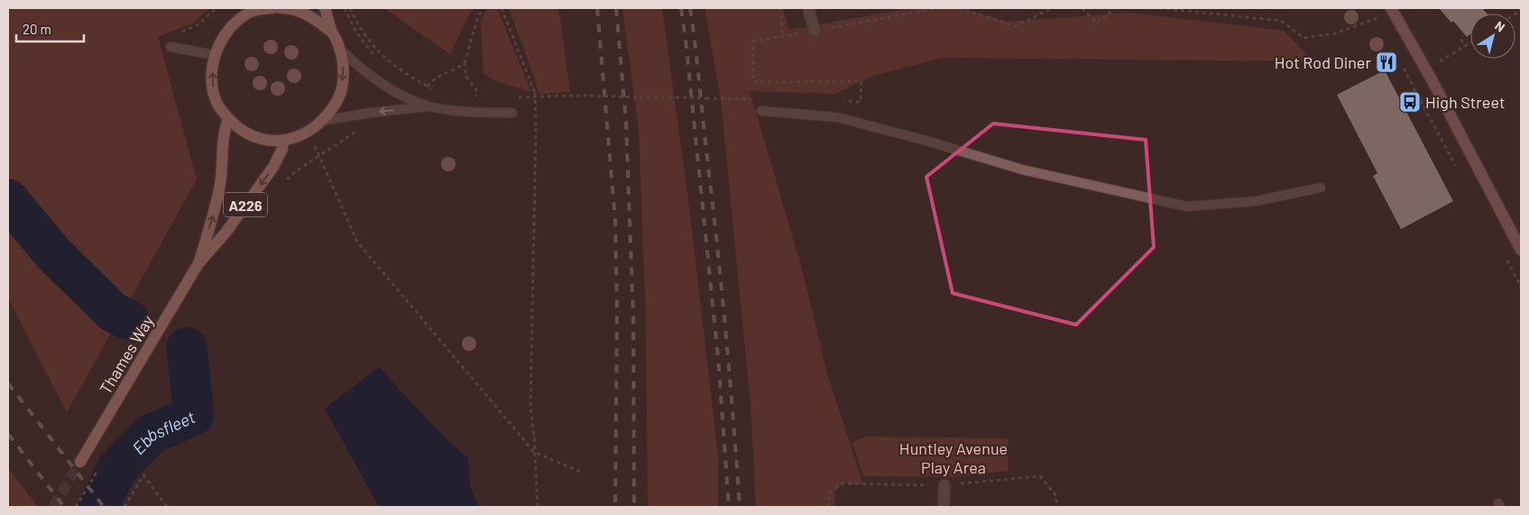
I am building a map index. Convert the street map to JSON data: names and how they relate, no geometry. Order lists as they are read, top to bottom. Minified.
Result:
{"streets":{"main road":["A226","Thames Way"]},"water":["Ebbsfleet"],"parks":["Huntley Avenue Play Area"],"places":{"restaurant":["Hot Rod Diner"],"bus stop":["High Street"]},"scale_bar":"20 m","north":"top right"}
